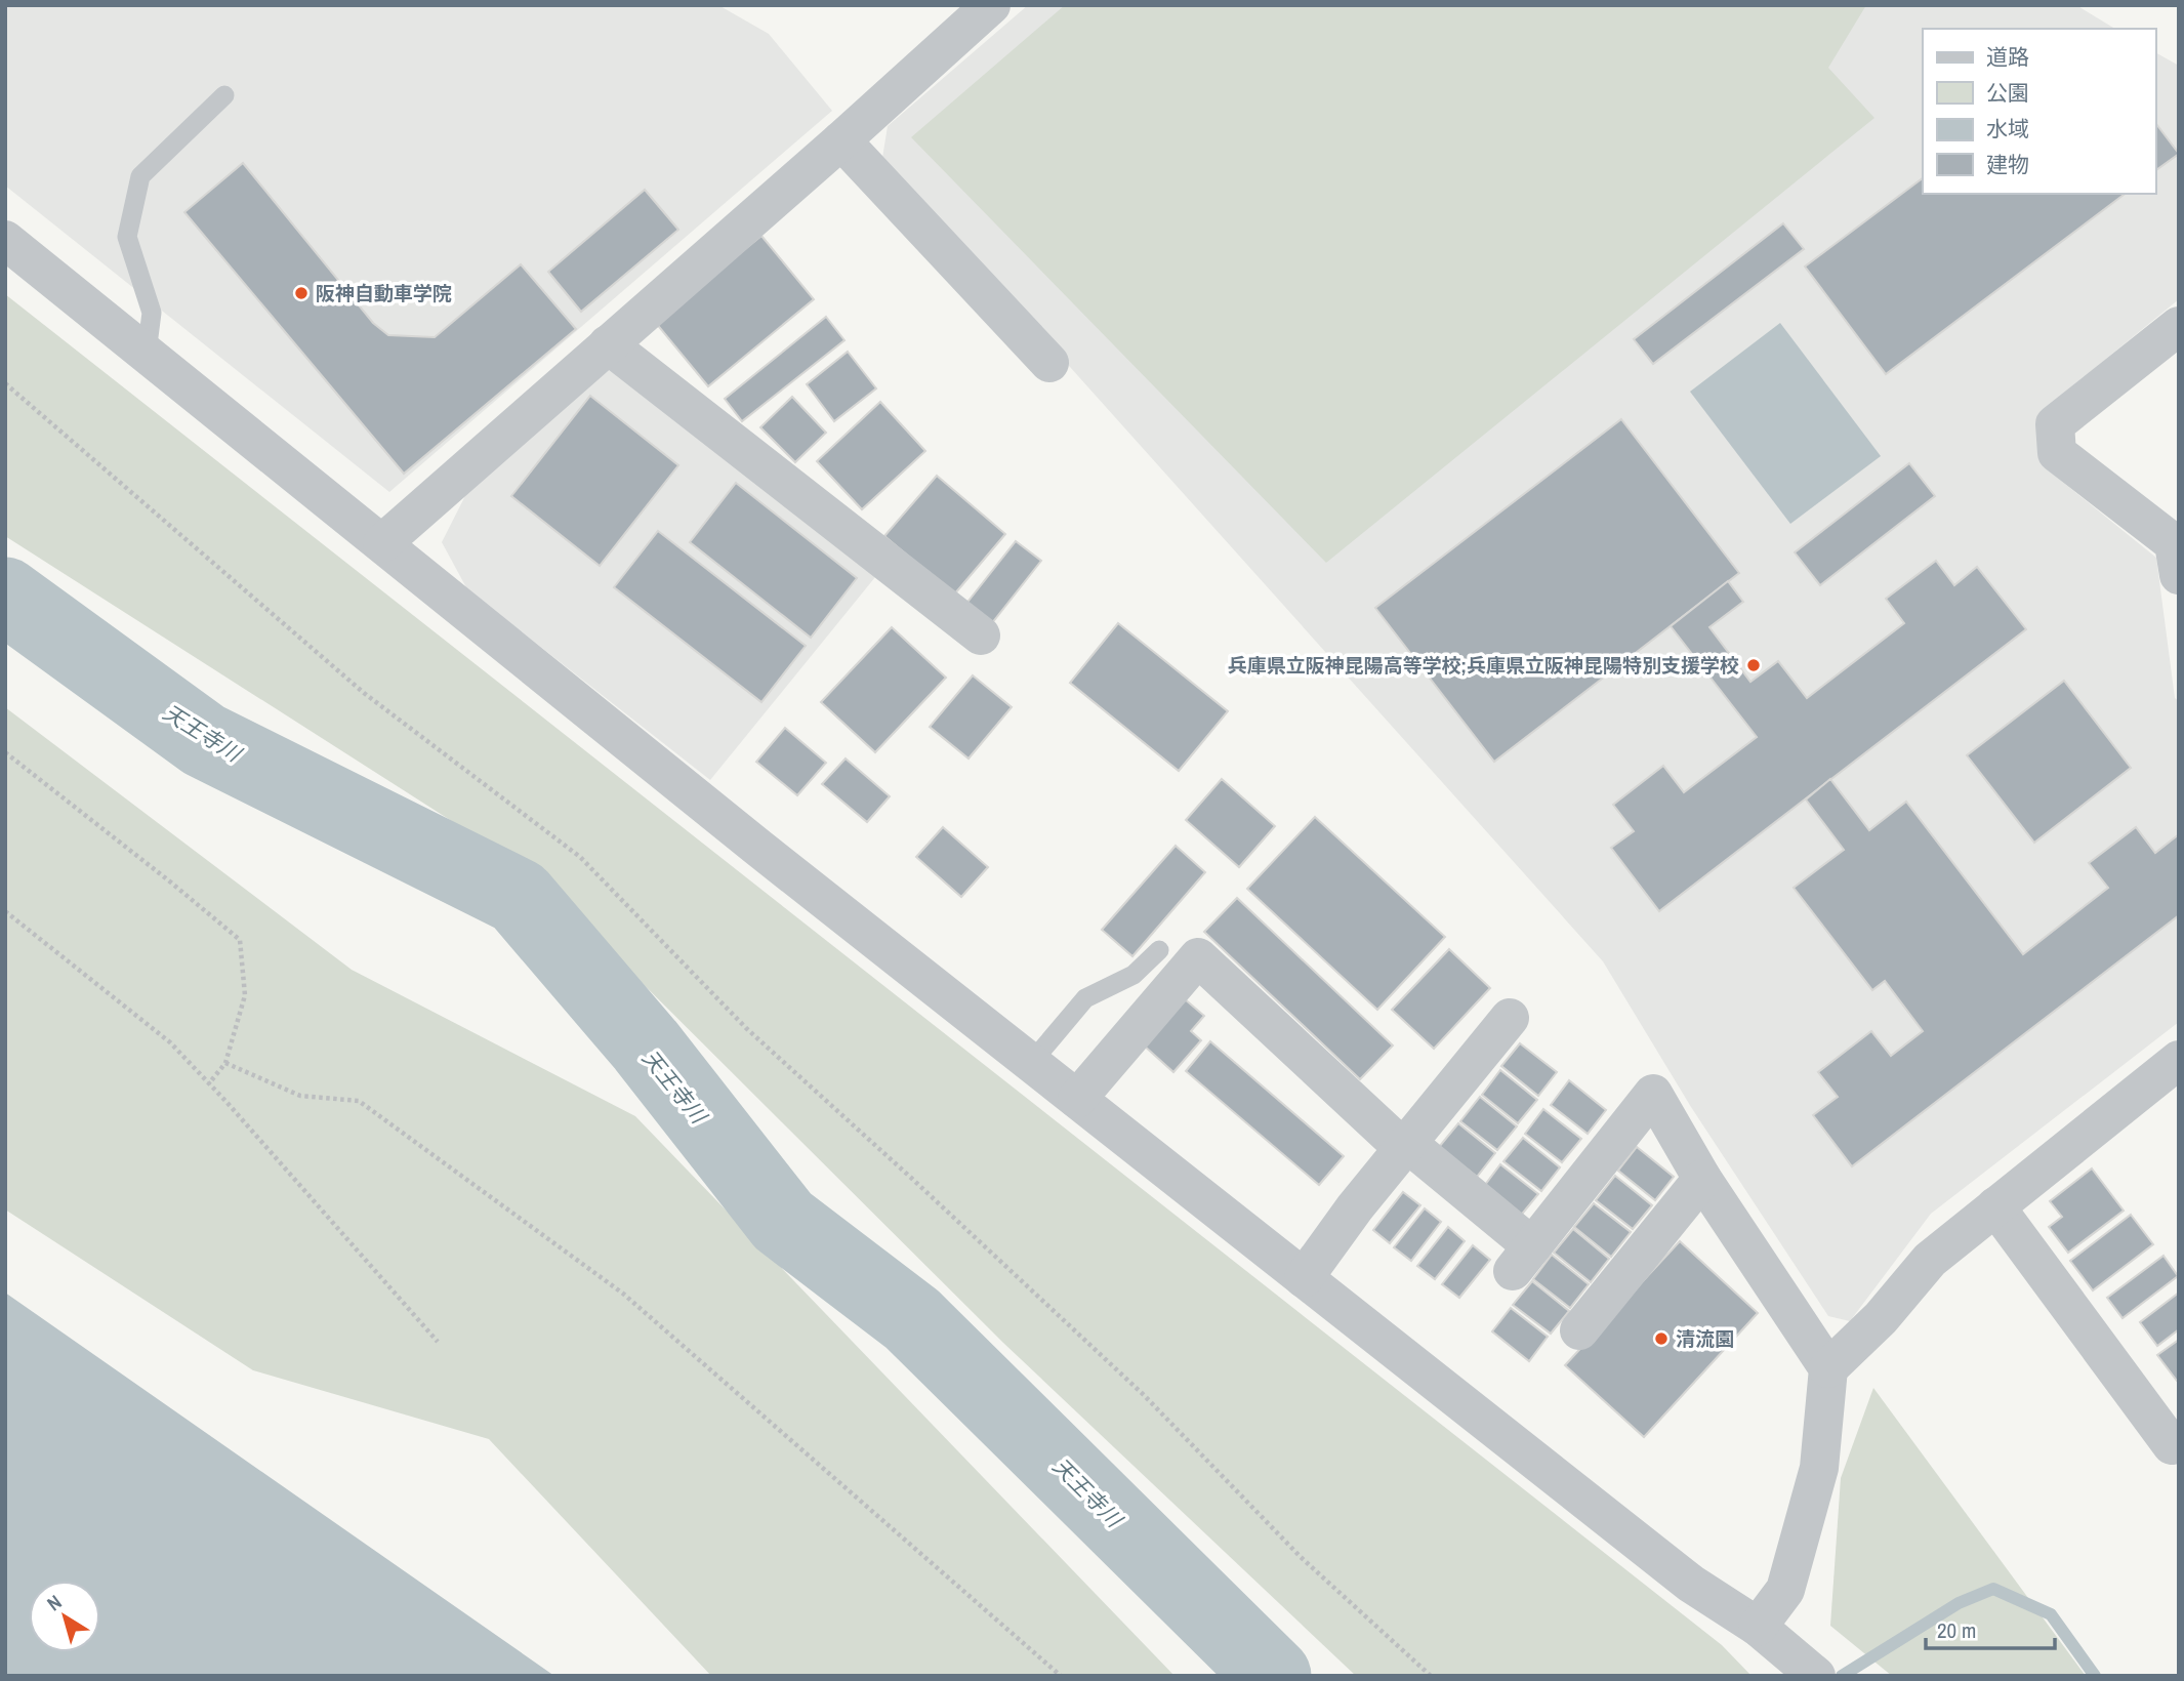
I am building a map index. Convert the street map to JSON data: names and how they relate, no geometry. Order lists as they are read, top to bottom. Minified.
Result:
{"water":["天王寺川"],"places":["阪神自動車学院","兵庫県立阪神昆陽高等学校;兵庫県立阪神昆陽特別支援学校","清流園"],"legend":["道路","公園","水域","建物"],"scale_bar":"20 m","north":"top left"}
